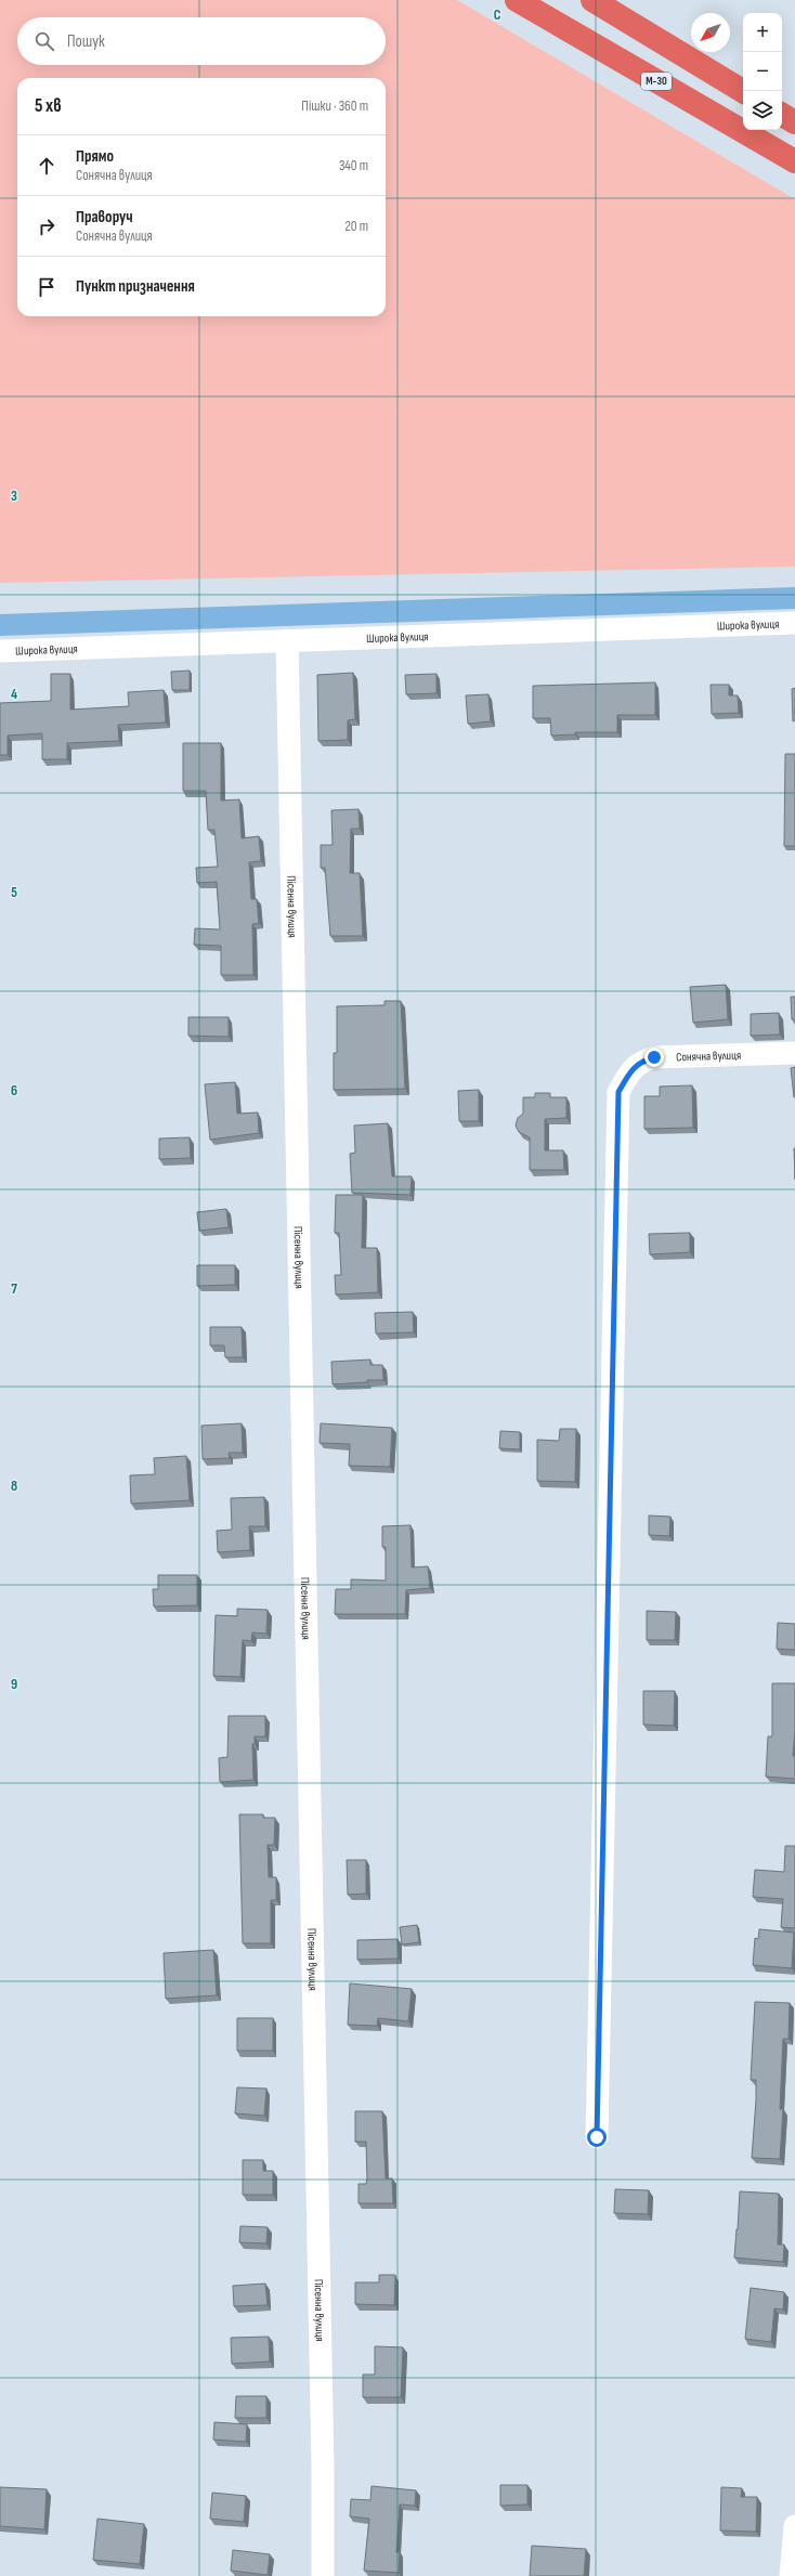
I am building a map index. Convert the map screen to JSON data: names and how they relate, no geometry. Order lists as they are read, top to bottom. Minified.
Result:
{"streets":{"highway":["М-30"],"street":["Широка вулиця","Пісенна вулиця","Сонячна вулиця"]},"crossings":[["Широка вулиця","Пісенна вулиця"]],"north":"bottom left","page":{"map_buttons":["+","−"],"search":"Пошук","heading":["5 хв","Пішки · 360 m"],"list":[["Прямо","Сонячна вулиця","340 m"],["Праворуч","Сонячна вулиця","20 m"],"Пункт призначення"]},"grid":{"columns":["C"],"rows":["3","4","5","6","7","8","9"]}}
